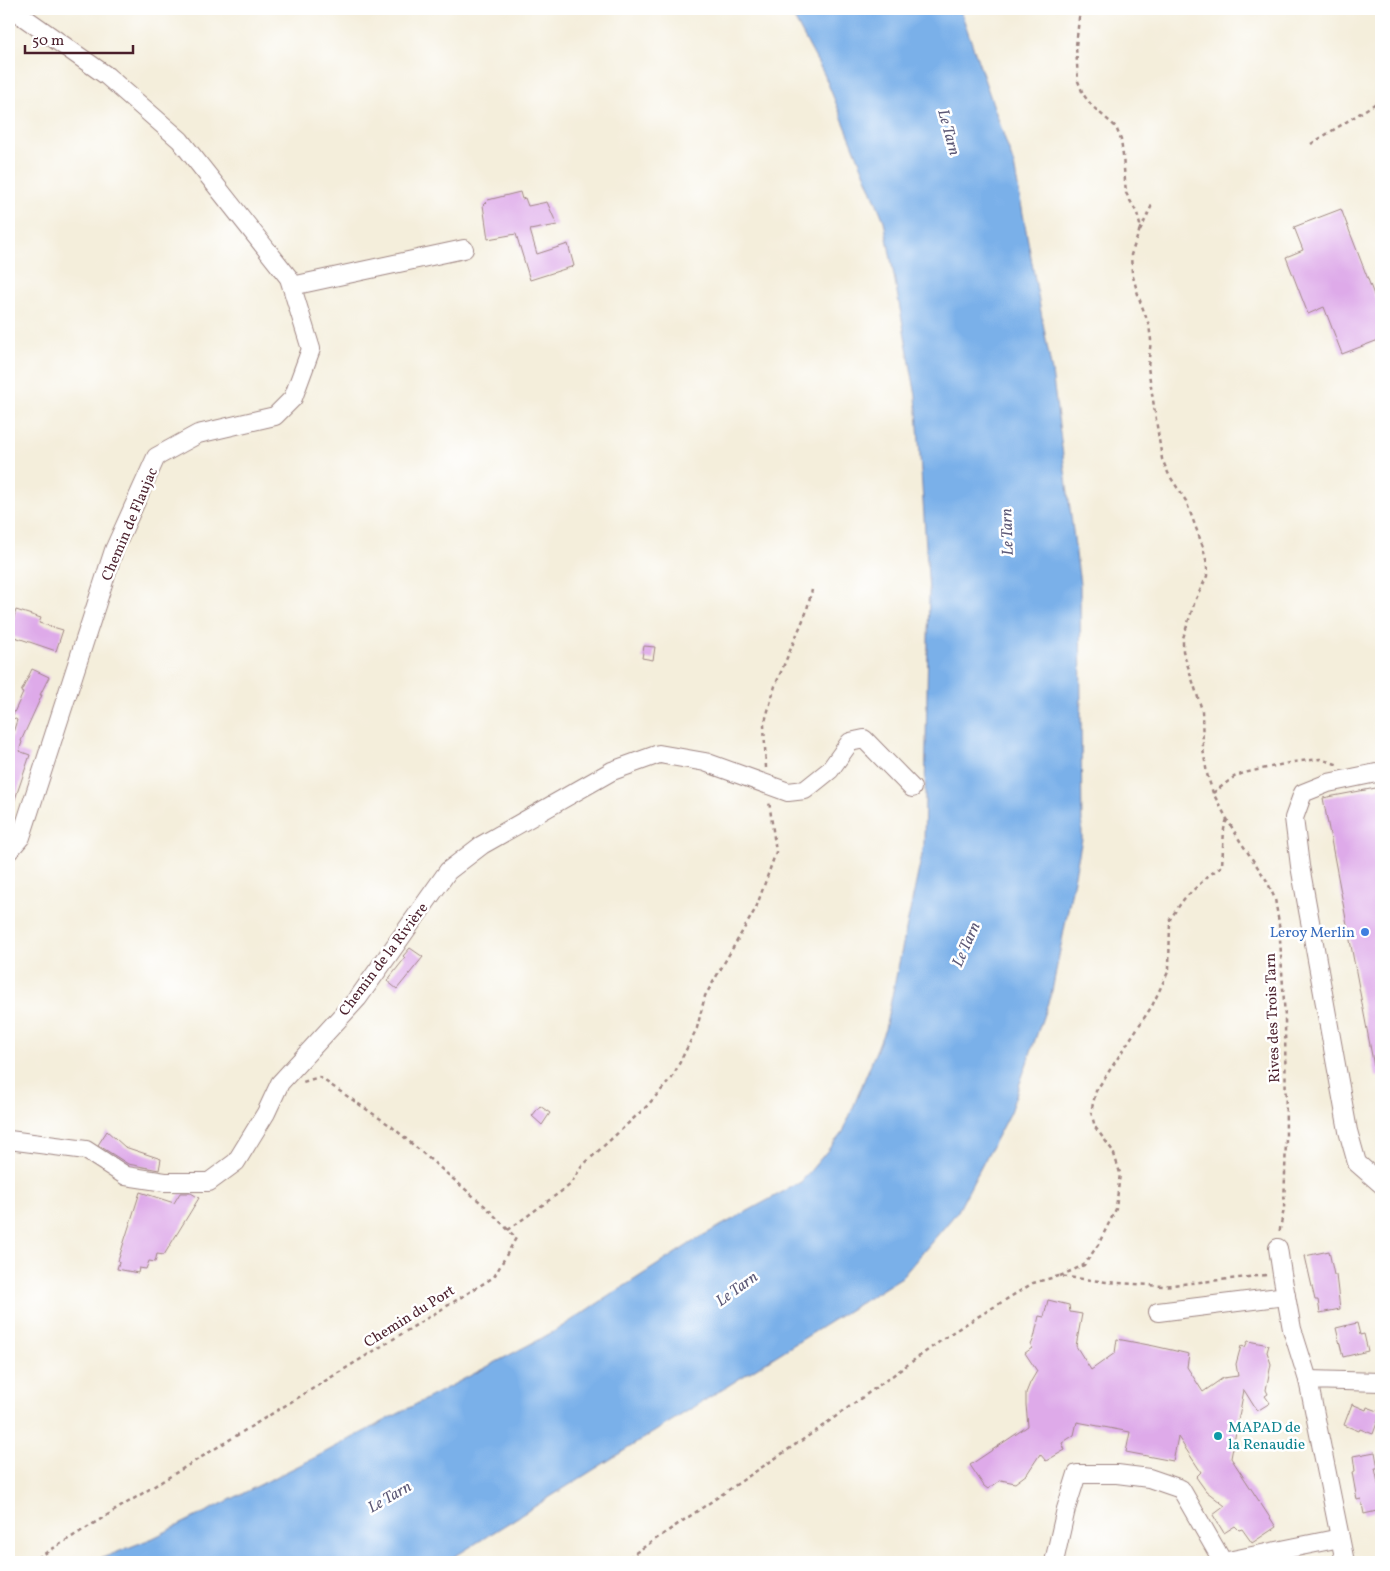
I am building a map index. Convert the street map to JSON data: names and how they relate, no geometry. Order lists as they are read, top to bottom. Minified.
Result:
{"streets":{"street":["Chemin de Flaujac","Chemin de la Rivière"],"path":["Rives des Trois Tarn","Chemin du Port"]},"water":["Le Tarn"],"places":["Leroy Merlin","MAPAD de la Renaudie"],"scale_bar":"50 m"}
